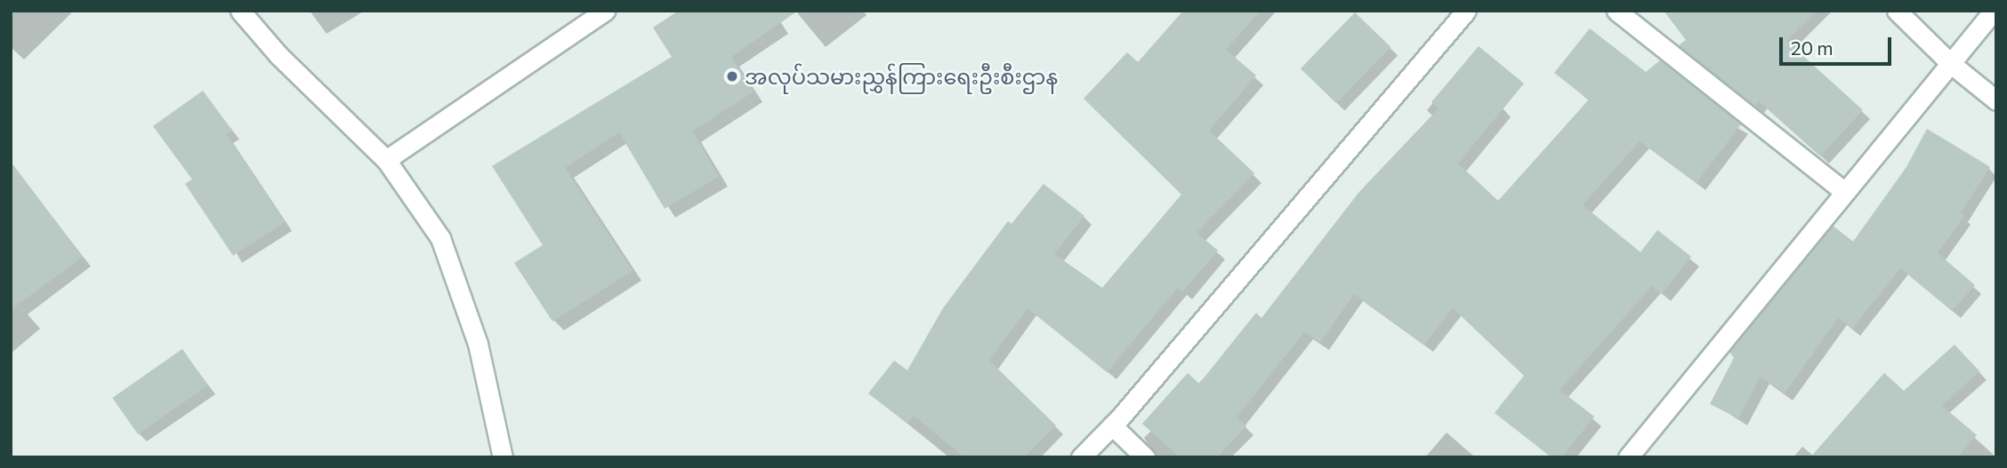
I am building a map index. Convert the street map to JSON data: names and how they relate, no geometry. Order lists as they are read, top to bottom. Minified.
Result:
{"places":["အလုပ်သမားညွှန်ကြားရေးဦးစီးဌာန"],"scale_bar":"20 m"}
